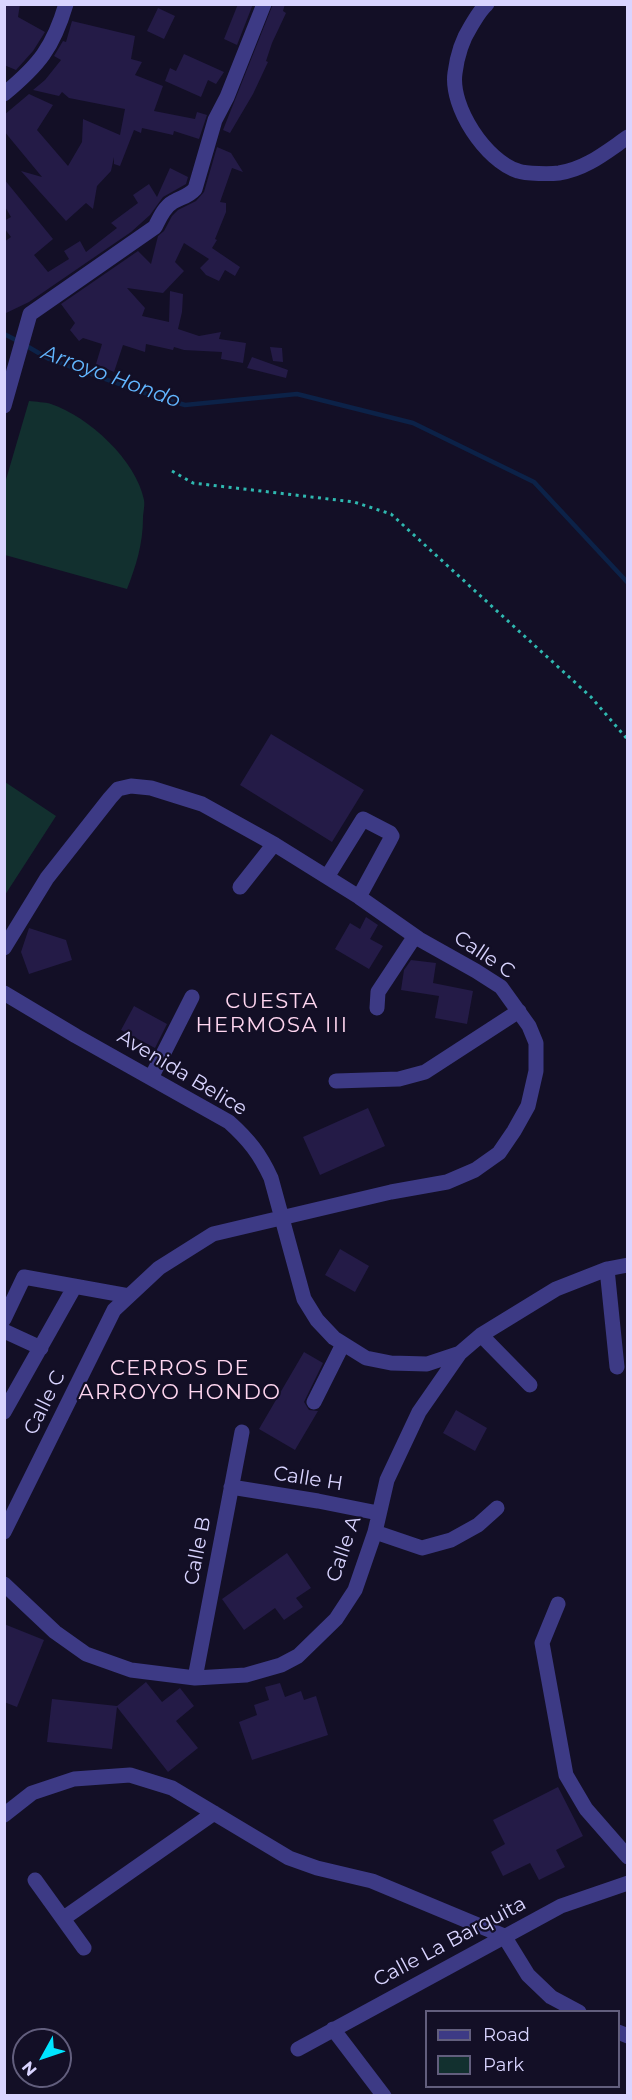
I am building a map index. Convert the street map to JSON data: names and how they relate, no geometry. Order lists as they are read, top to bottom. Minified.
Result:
{"streets":{"street":["Calle C","Avenida Belice","Calle H","Calle A","Calle B","Calle La Barquita"]},"crossings":[["Calle C","Avenida Belice"],["Avenida Belice","Calle A"],["Calle H","Calle A"],["Calle H","Calle B"],["Calle A","Calle B"]],"districts":["CUESTA HERMOSA III","CERROS DE ARROYO HONDO"],"water":["Arroyo Hondo"],"legend":["Road","Park"],"north":"bottom left"}
